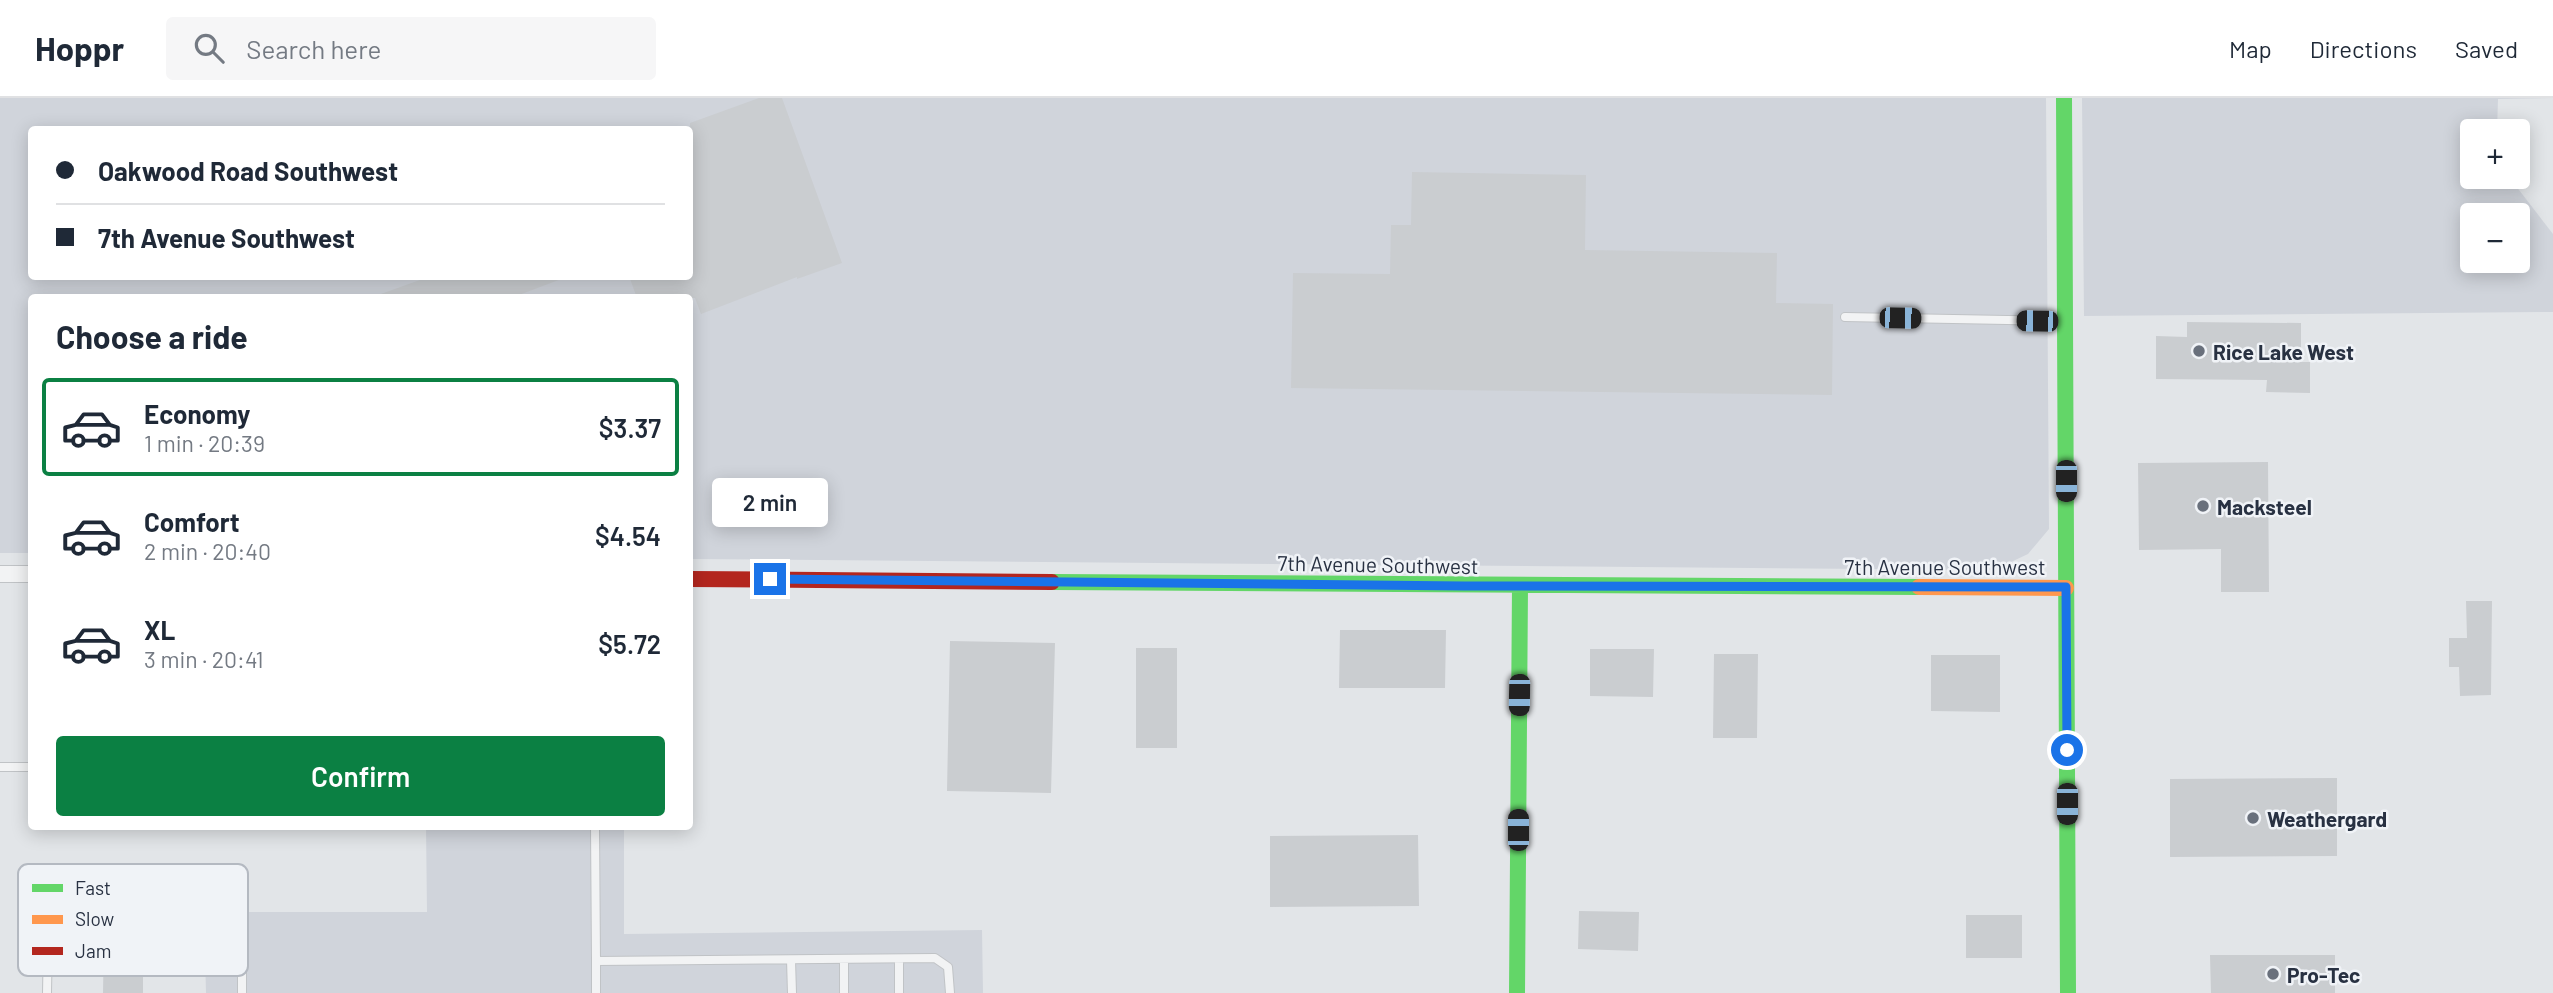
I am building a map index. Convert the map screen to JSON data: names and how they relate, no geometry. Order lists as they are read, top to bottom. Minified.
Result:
{"streets":{"street":["7th Avenue Southwest"]},"places":["Rice Lake West","Macksteel","Weathergard","Pro-Tec"],"legend":["Fast","Slow","Jam"],"page":{"header":"Hoppr","search":"Search here","nav":["Map","Directions","Saved"],"map_buttons":["+","−"],"banner":["Oakwood Road Southwest","7th Avenue Southwest"],"heading":"Choose a ride","list":[{"name":"Economy","note":"1 min · 20:39","value":"$3.37"},{"name":"Comfort","note":"2 min · 20:40","value":"$4.54"},{"name":"XL","note":"3 min · 20:41","value":"$5.72"}],"bubble":"2 min","buttons":"Confirm"}}
